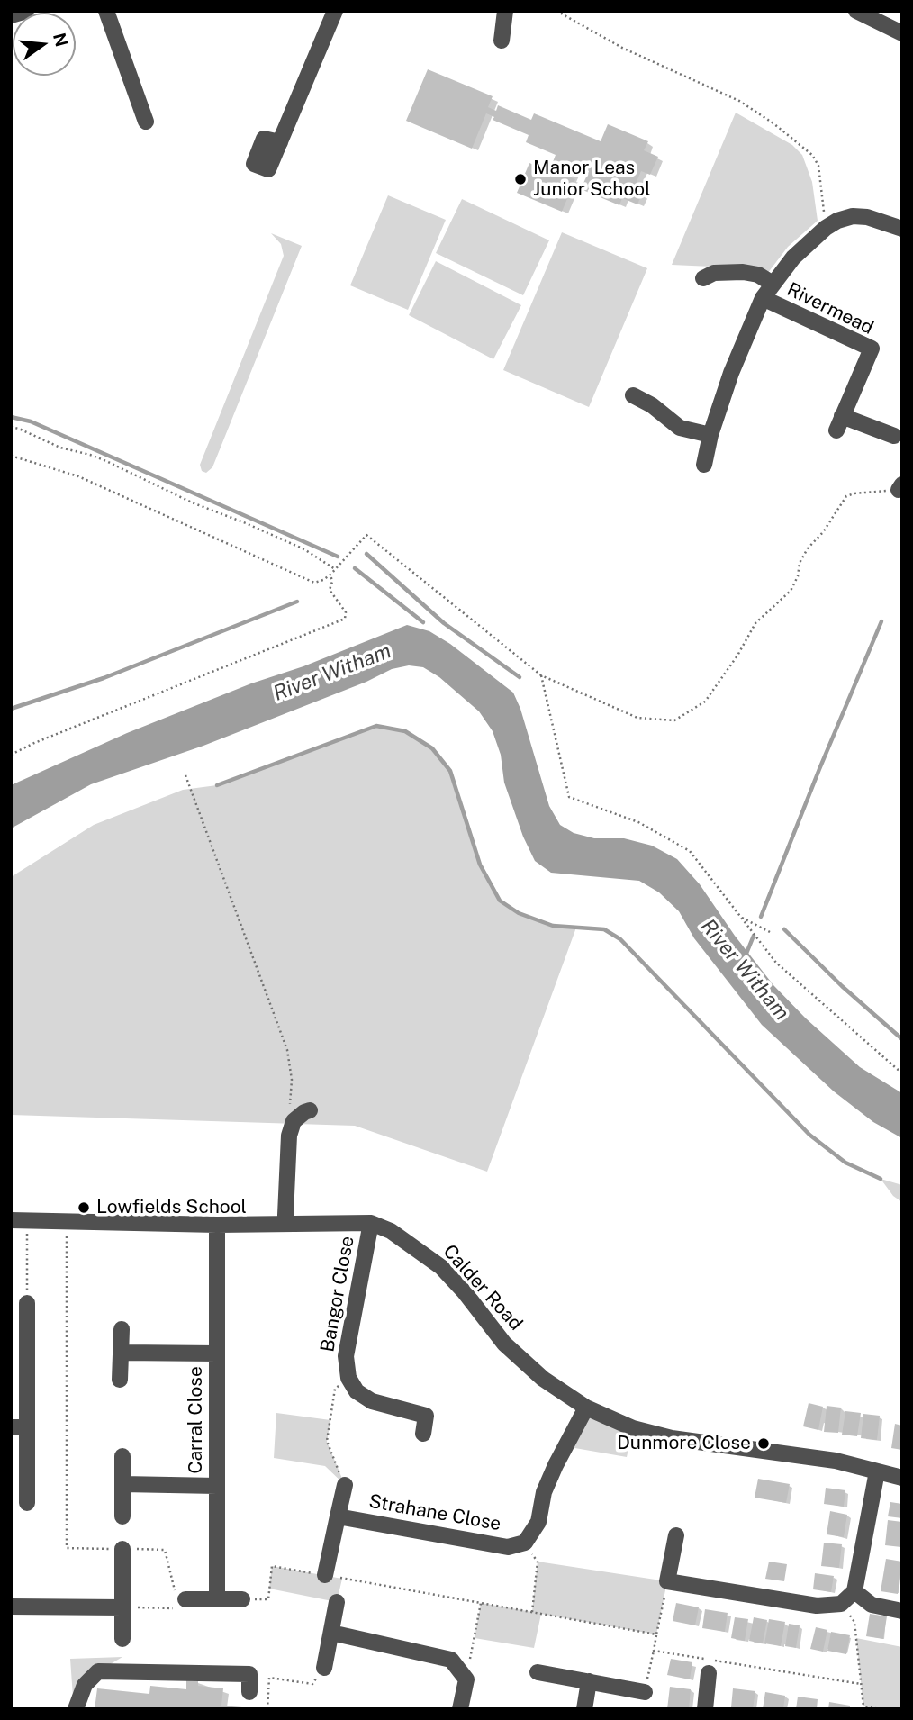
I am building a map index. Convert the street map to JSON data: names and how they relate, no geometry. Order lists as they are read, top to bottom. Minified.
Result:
{"streets":{"street":["Rivermead","Calder Road","Bangor Close","Carral Close","Strahane Close"]},"crossings":[["Calder Road","Bangor Close"],["Calder Road","Carral Close"],["Calder Road","Strahane Close"]],"water":["River Witham"],"places":["Manor Leas Junior School","Lowfields School","Dunmore Close"],"north":"right"}
